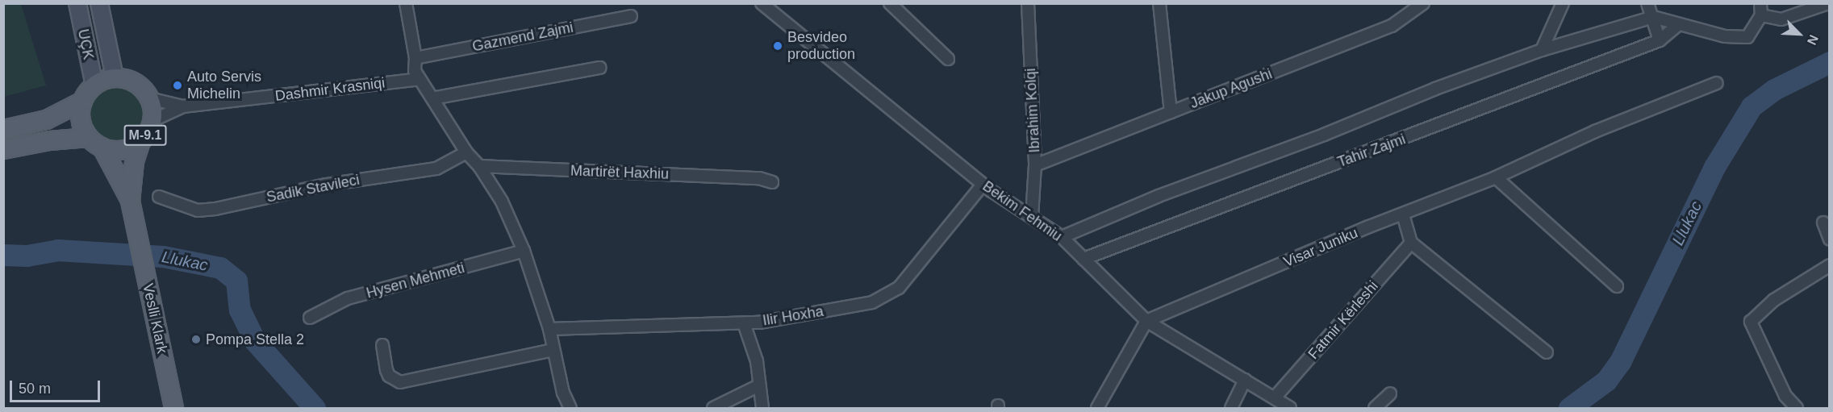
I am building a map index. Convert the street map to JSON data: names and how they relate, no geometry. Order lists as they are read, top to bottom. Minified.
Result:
{"streets":{"main road":["M-9.1","Veslli Klark"],"street":["Gazmend Zajmi","UÇK","Jakup Agushi","Dashmir Krasniqi","Ibrahim Kolqi","Tahir Zajmi","Martirët Haxhiu","Sadik Stavileci","Bekim Fehmiu","Visar Juniku","Hysen Mehmeti","Ilir Hoxha","Fatmir Kërleshi"]},"crossings":[["UÇK","Dashmir Krasniqi"],["UÇK","M-9.1"],["UÇK","Veslli Klark"],["Jakup Agushi","Ibrahim Kolqi"],["Dashmir Krasniqi","M-9.1"],["Dashmir Krasniqi","Veslli Klark"],["Ibrahim Kolqi","Bekim Fehmiu"],["M-9.1","Veslli Klark"],["Tahir Zajmi","Bekim Fehmiu"],["Bekim Fehmiu","Visar Juniku"],["Bekim Fehmiu","Ilir Hoxha"],["Bekim Fehmiu","Fatmir Kërleshi"]],"water":["Llukac"],"places":["Besvideo production","Auto Servis Michelin","Pompa Stella 2"],"scale_bar":"50 m","north":"bottom right"}
